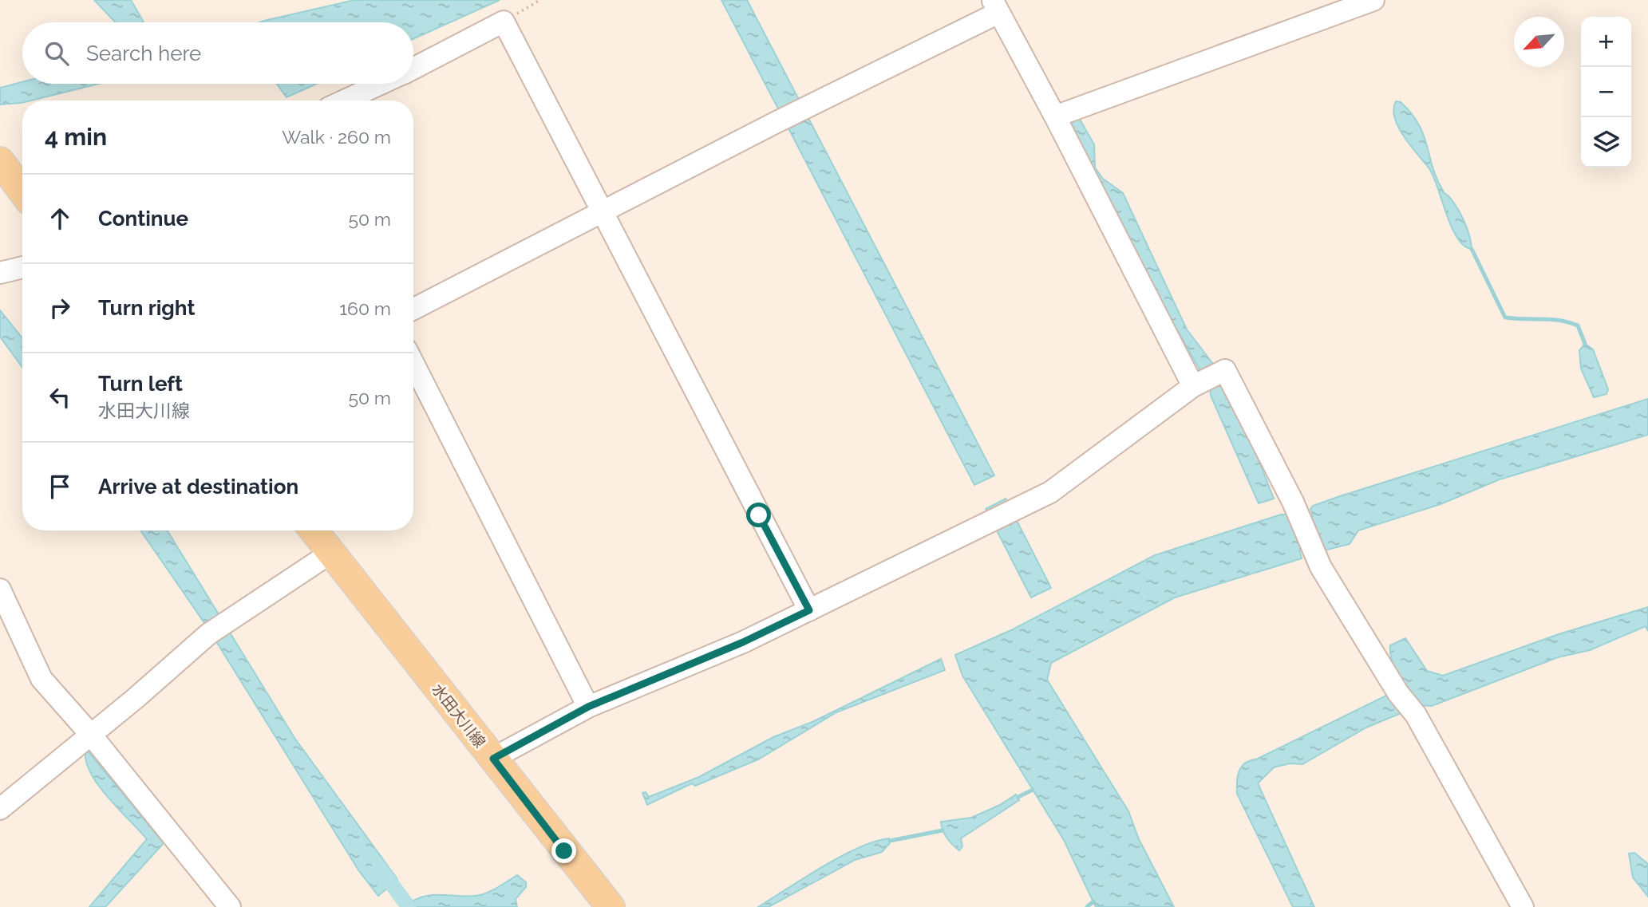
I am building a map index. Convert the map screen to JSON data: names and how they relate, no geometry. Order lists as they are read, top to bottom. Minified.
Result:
{"streets":{"main road":["水田大川線"]},"north":"bottom left","page":{"map_buttons":["+","−"],"search":"Search here","heading":["4 min","Walk · 260 m"],"list":[["Continue","50 m"],["Turn right","160 m"],["Turn left","水田大川線","50 m"],"Arrive at destination"]}}
